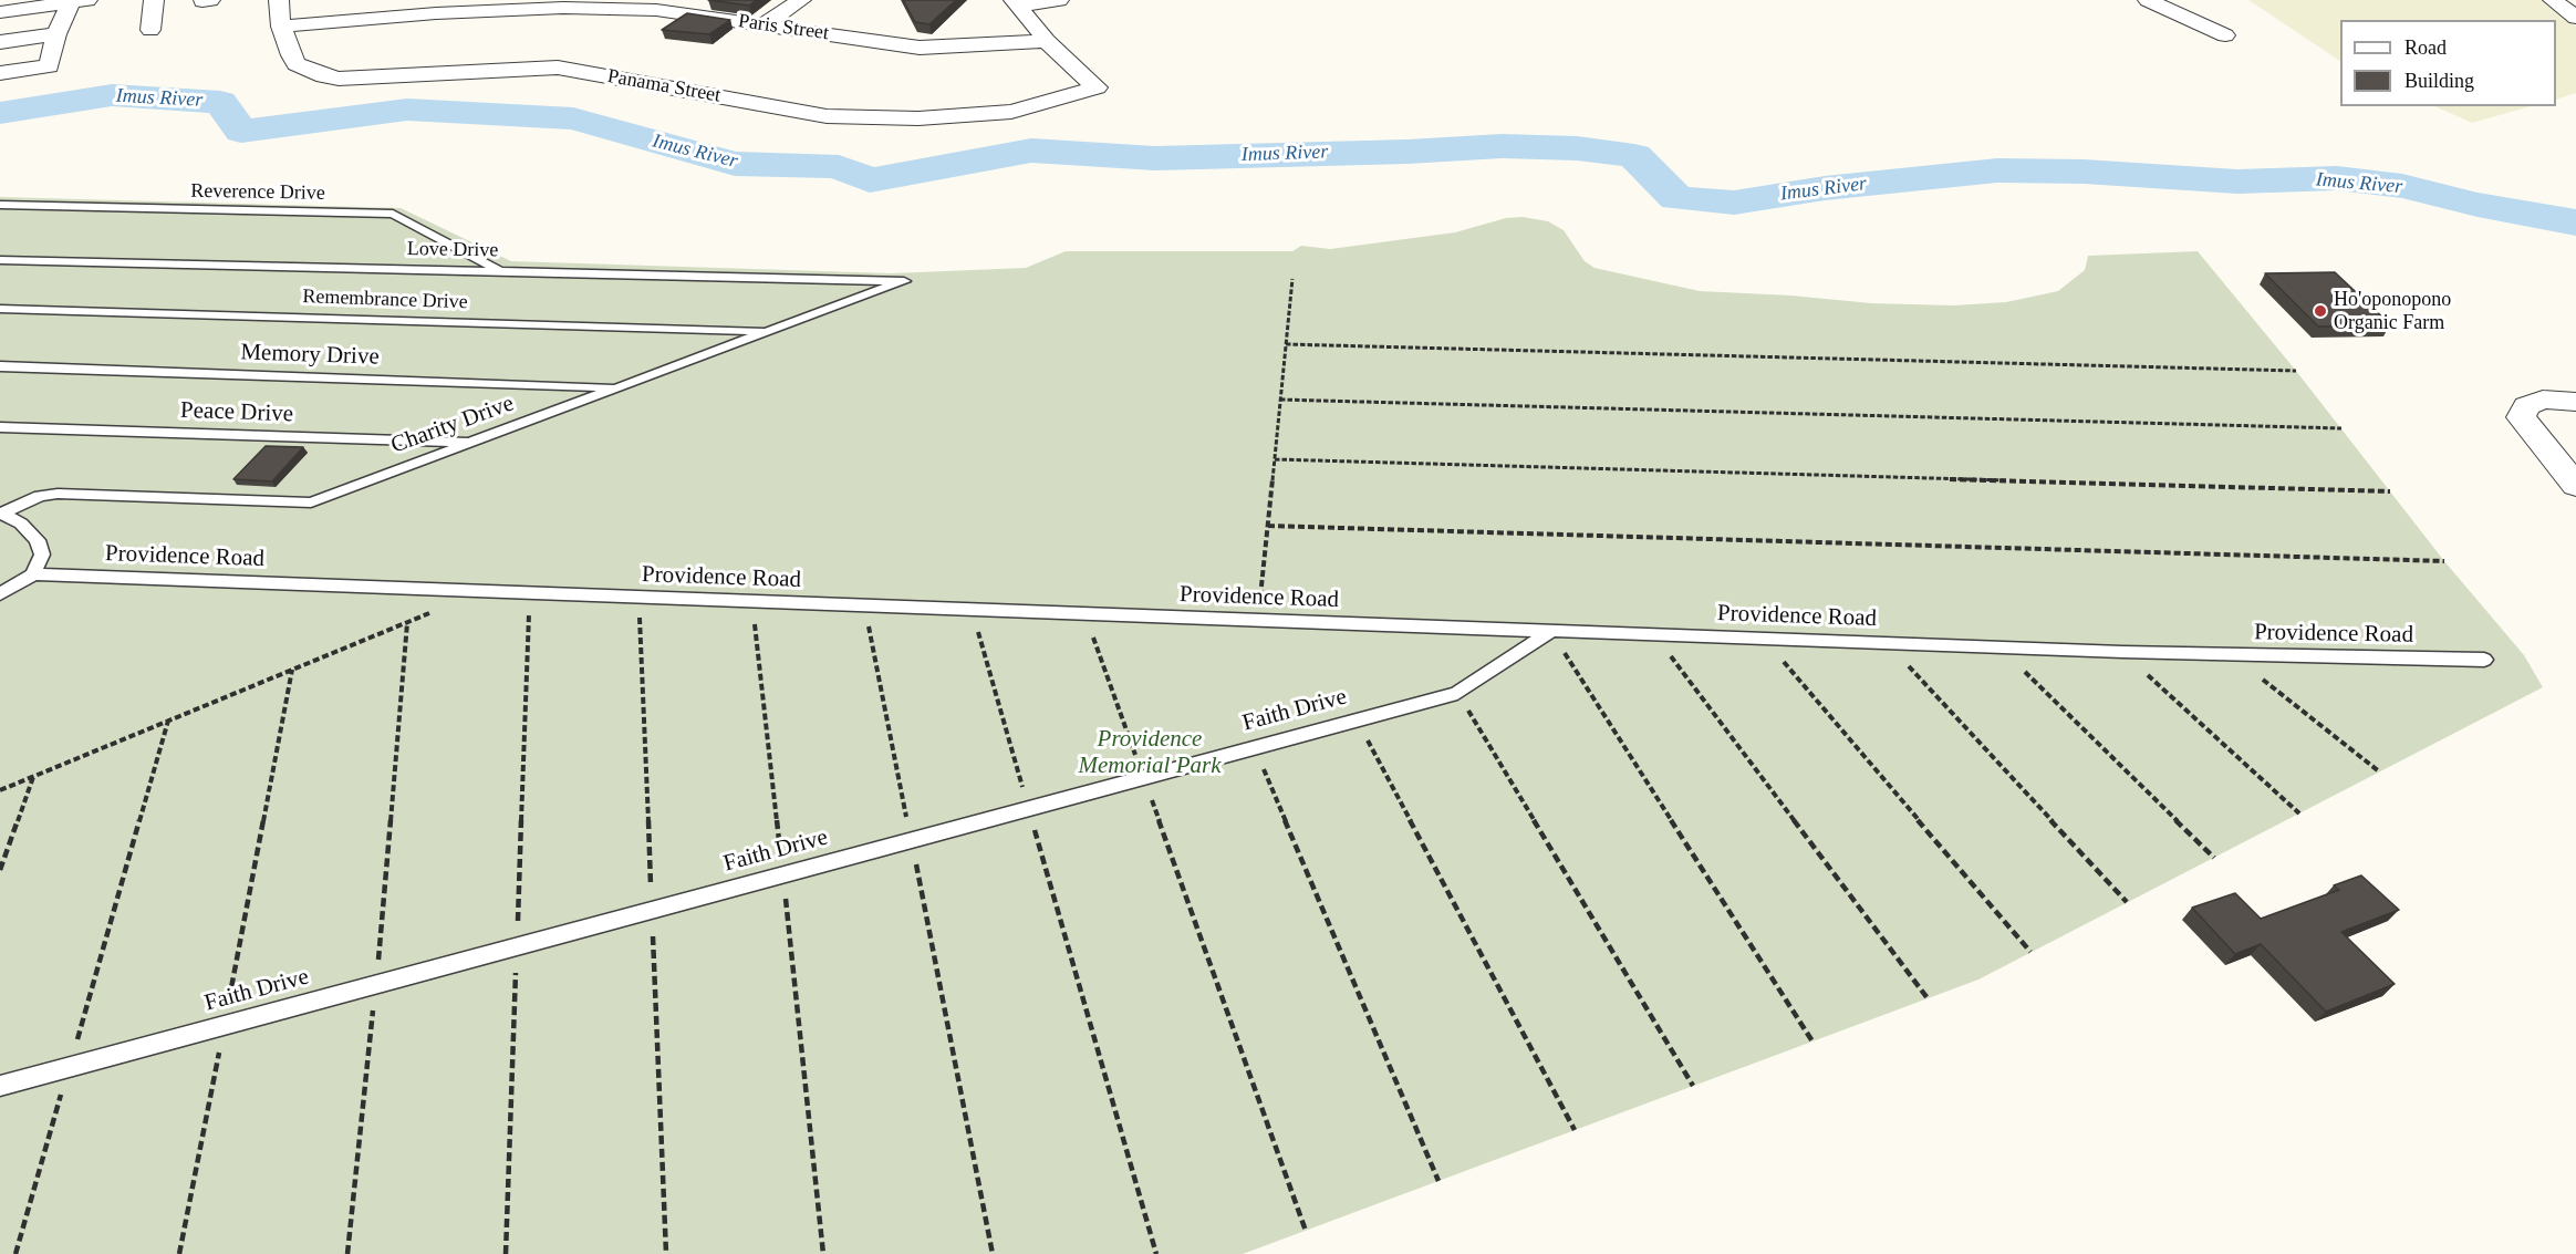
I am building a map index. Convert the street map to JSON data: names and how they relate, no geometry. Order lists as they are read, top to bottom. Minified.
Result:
{"streets":{"street":["Paris Street","Panama Street"],"lane":["Reverence Drive","Love Drive","Remembrance Drive","Memory Drive","Peace Drive","Charity Drive","Providence Road","Faith Drive"]},"crossings":[["Paris Street","Panama Street"],["Reverence Drive","Love Drive"],["Love Drive","Charity Drive"],["Remembrance Drive","Charity Drive"],["Memory Drive","Charity Drive"],["Peace Drive","Charity Drive"],["Providence Road","Faith Drive"]],"water":["Imus River"],"parks":["Providence Memorial Park"],"places":["Ho'oponopono Organic Farm"],"legend":["Road","Building"]}
